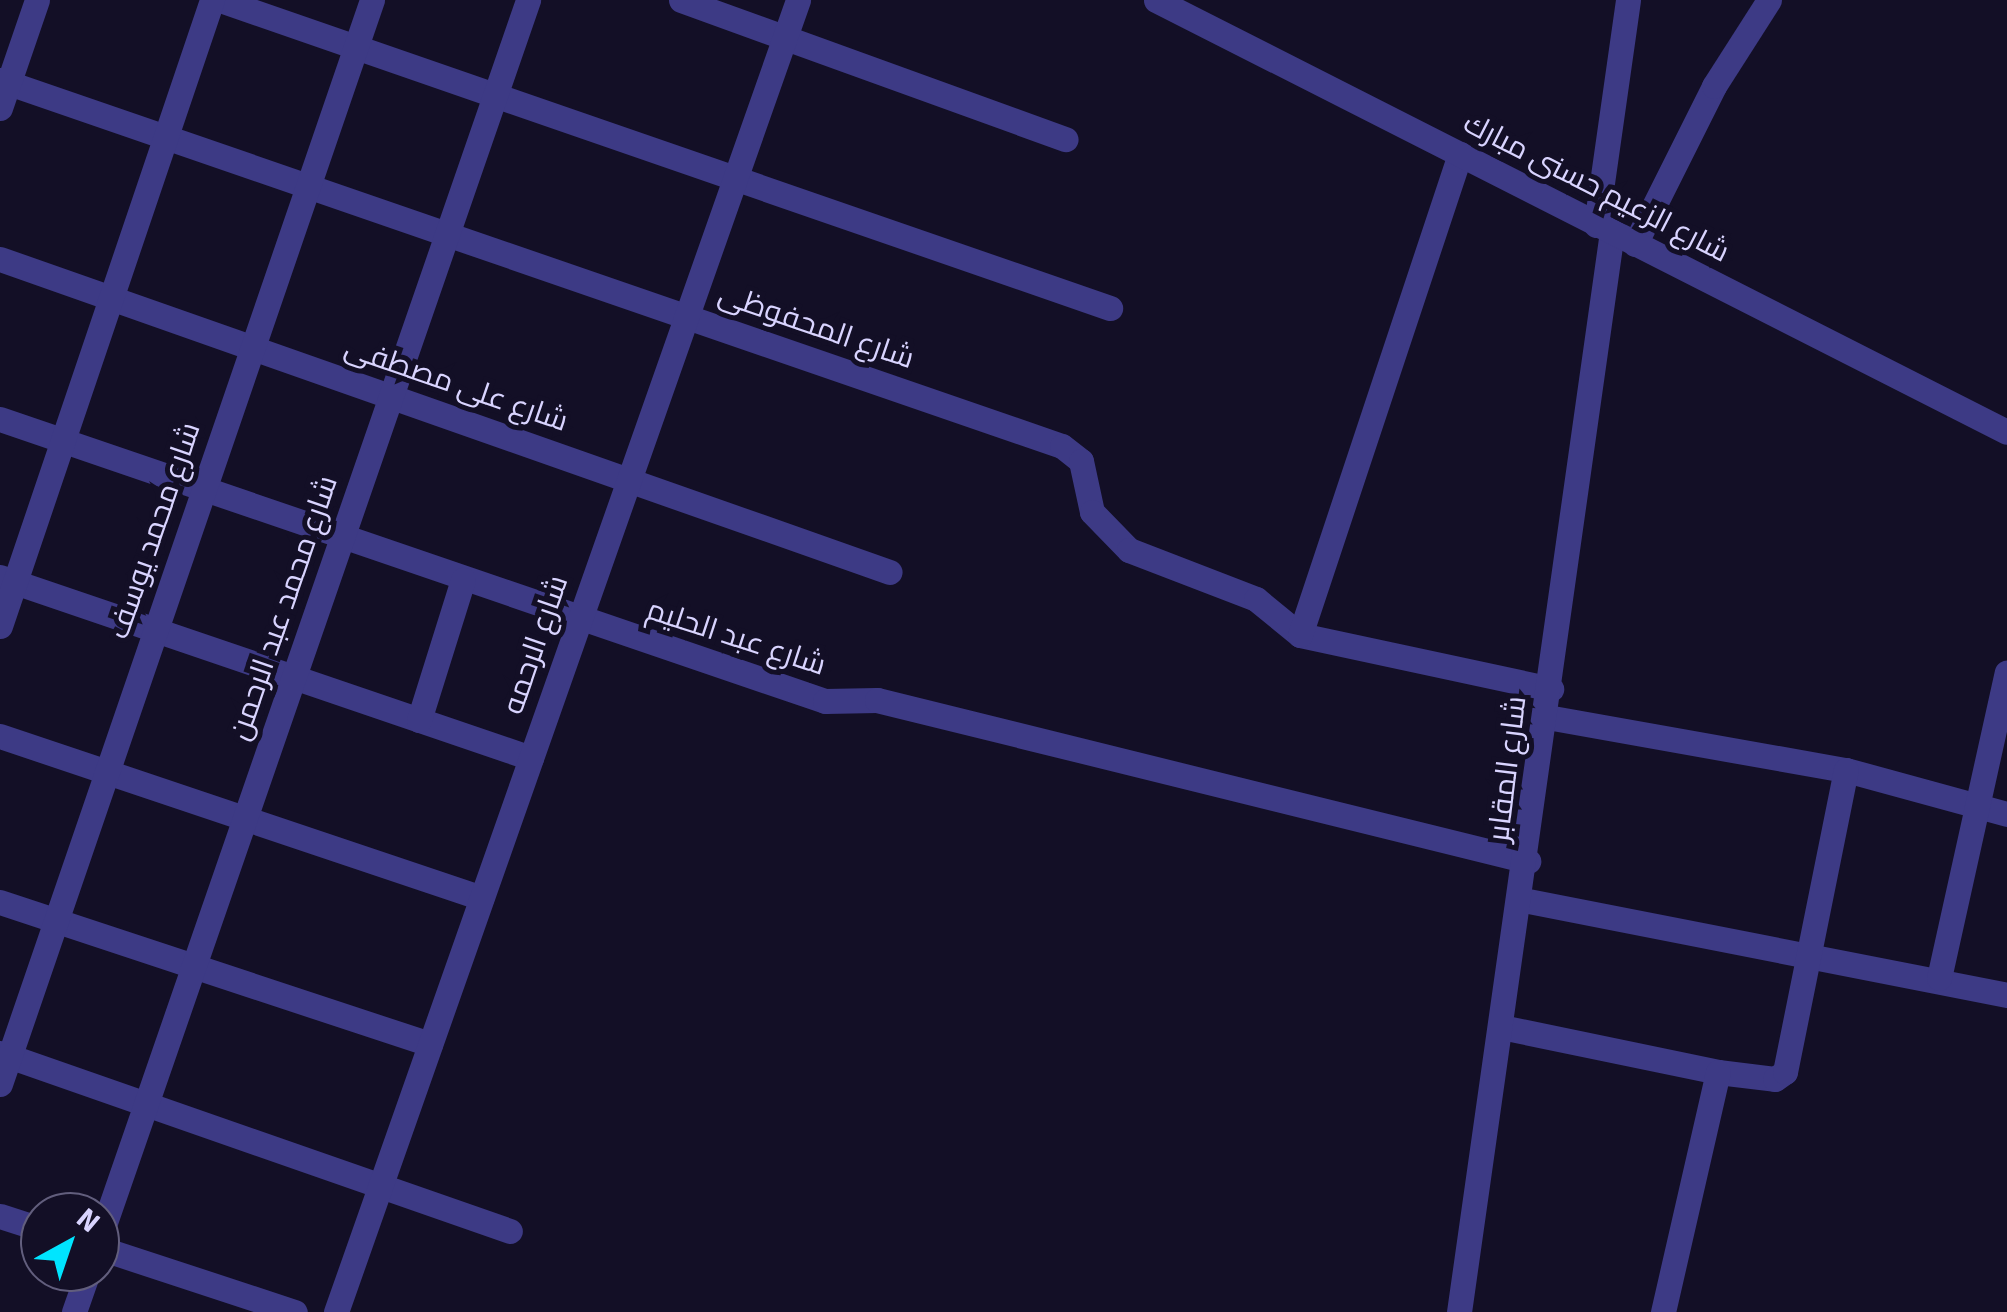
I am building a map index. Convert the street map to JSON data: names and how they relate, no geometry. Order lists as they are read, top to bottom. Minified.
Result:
{"streets":{"street":["شارع الزعيم حسنى مبارك","شارع المحفوظى","شارع على مصطفى","شارع محمد يوسف","شارع محمد عبد الرحمن","شارع عبد الحليم","شارع الرحمه","شارع المقابر"]},"crossings":[["شارع الزعيم حسنى مبارك","شارع المقابر"],["شارع المحفوظى","شارع محمد يوسف"],["شارع المحفوظى","شارع محمد عبد الرحمن"],["شارع المحفوظى","شارع الرحمه"],["شارع المحفوظى","شارع المقابر"],["شارع على مصطفى","شارع محمد يوسف"],["شارع على مصطفى","شارع محمد عبد الرحمن"],["شارع على مصطفى","شارع الرحمه"],["شارع محمد يوسف","شارع عبد الحليم"],["شارع محمد عبد الرحمن","شارع عبد الحليم"],["شارع عبد الحليم","شارع الرحمه"],["شارع عبد الحليم","شارع المقابر"]],"north":"top right"}
